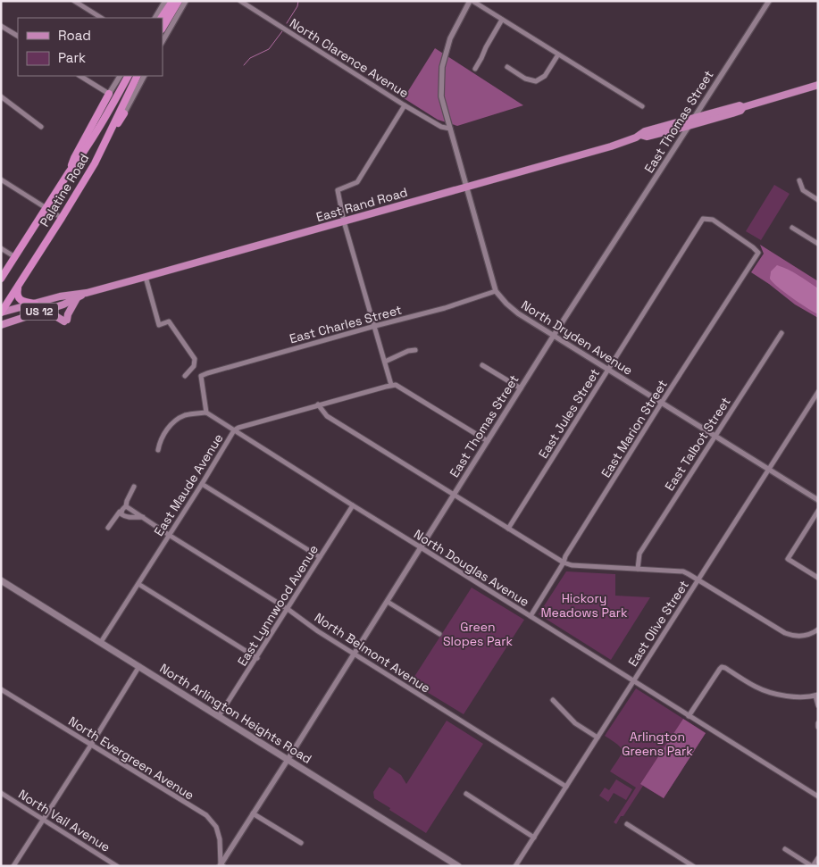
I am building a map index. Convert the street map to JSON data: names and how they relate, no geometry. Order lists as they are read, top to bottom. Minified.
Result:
{"streets":{"highway":["Palatine Road"],"main road":["East Rand Road","US 12","North Arlington Heights Road"],"street":["North Clarence Avenue","East Thomas Street","East Charles Street","North Dryden Avenue","East Jules Street","East Marion Street","East Talbot Street","East Maude Avenue","North Douglas Avenue","East Lynnwood Avenue","East Olive Street","North Belmont Avenue","North Evergreen Avenue","North Vail Avenue"]},"crossings":[["North Clarence Avenue","North Dryden Avenue"],["East Thomas Street","East Rand Road"],["East Thomas Street","North Dryden Avenue"],["East Thomas Street","North Douglas Avenue"],["East Thomas Street","North Belmont Avenue"],["East Thomas Street","North Arlington Heights Road"],["East Thomas Street","North Evergreen Avenue"],["Palatine Road","East Rand Road"],["East Rand Road","North Dryden Avenue"],["East Charles Street","North Dryden Avenue"],["East Charles Street","North Douglas Avenue"],["North Dryden Avenue","East Jules Street"],["North Dryden Avenue","East Marion Street"],["North Dryden Avenue","East Talbot Street"],["North Dryden Avenue","East Olive Street"],["East Jules Street","East Marion Street"],["East Marion Street","North Douglas Avenue"],["East Maude Avenue","North Douglas Avenue"],["East Maude Avenue","North Belmont Avenue"],["East Maude Avenue","North Arlington Heights Road"],["North Douglas Avenue","East Lynnwood Avenue"],["North Douglas Avenue","East Olive Street"],["East Lynnwood Avenue","North Belmont Avenue"],["East Lynnwood Avenue","North Arlington Heights Road"],["East Olive Street","North Belmont Avenue"]],"parks":["Hickory Meadows Park","Green Slopes Park","Arlington Greens Park"],"legend":["Road","Park"]}
